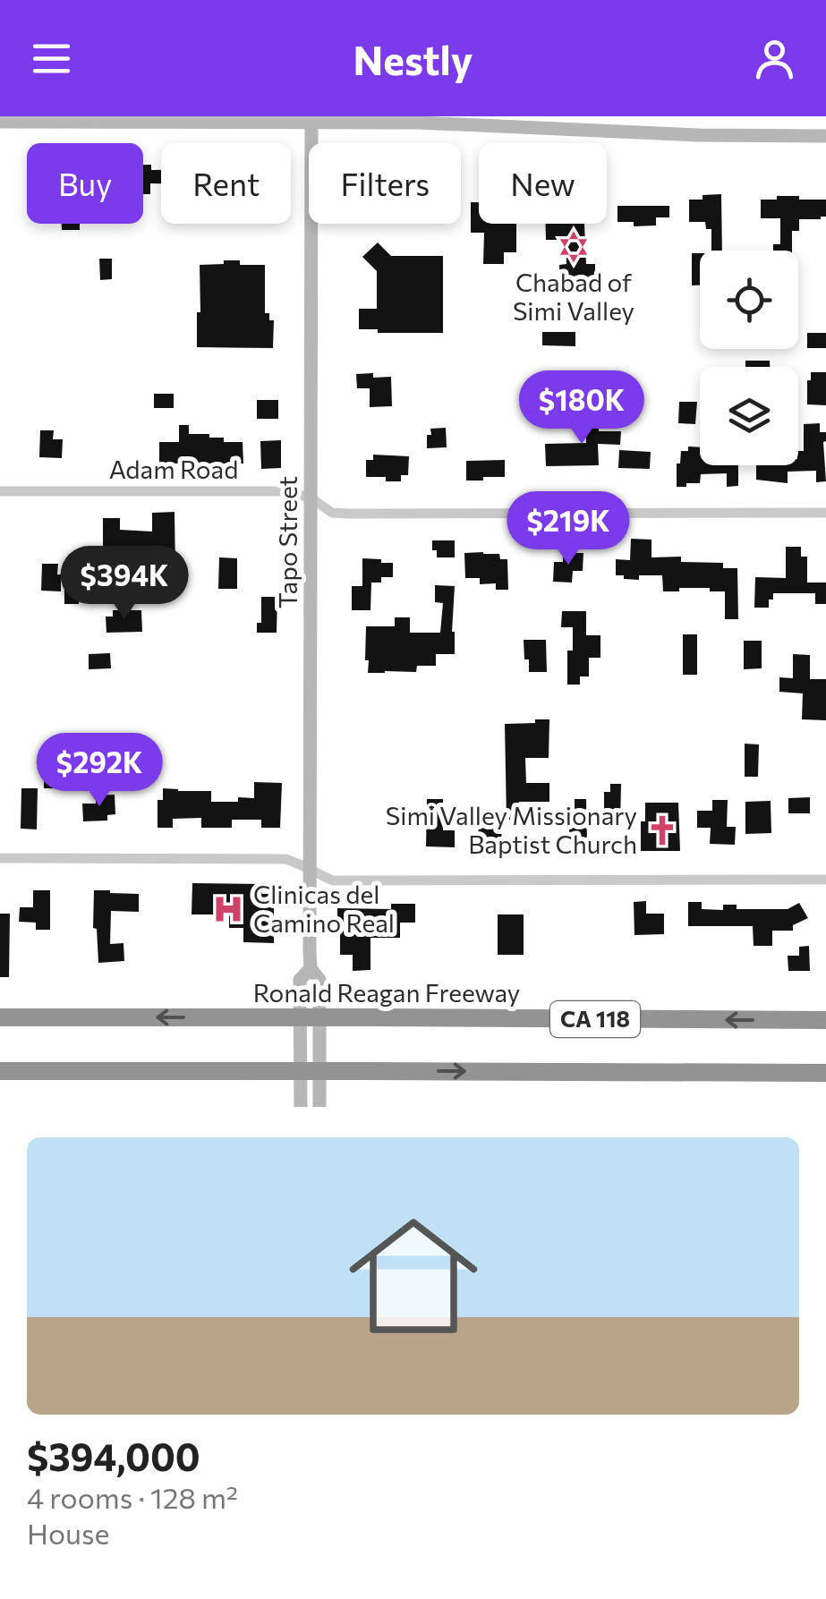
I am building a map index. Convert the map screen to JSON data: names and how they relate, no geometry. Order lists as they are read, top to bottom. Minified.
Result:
{"streets":{"highway":["Ronald Reagan Freeway","CA 118"],"street":["Adam Road","Tapo Street"]},"crossings":[["Adam Road","Tapo Street"]],"places":{"synagogue":["Chabad of Simi Valley"],"church":["Simi Valley Missionary Baptist Church"],"hospital":["Clinicas del Camino Real"]},"page":{"header":"Nestly","chip":["Buy","Rent","Filters","New"],"price":["$180K","$219K","$394K","$292K"],"list":[{"name":"$394,000","note":"4 rooms · 128 m² · House"}]}}
